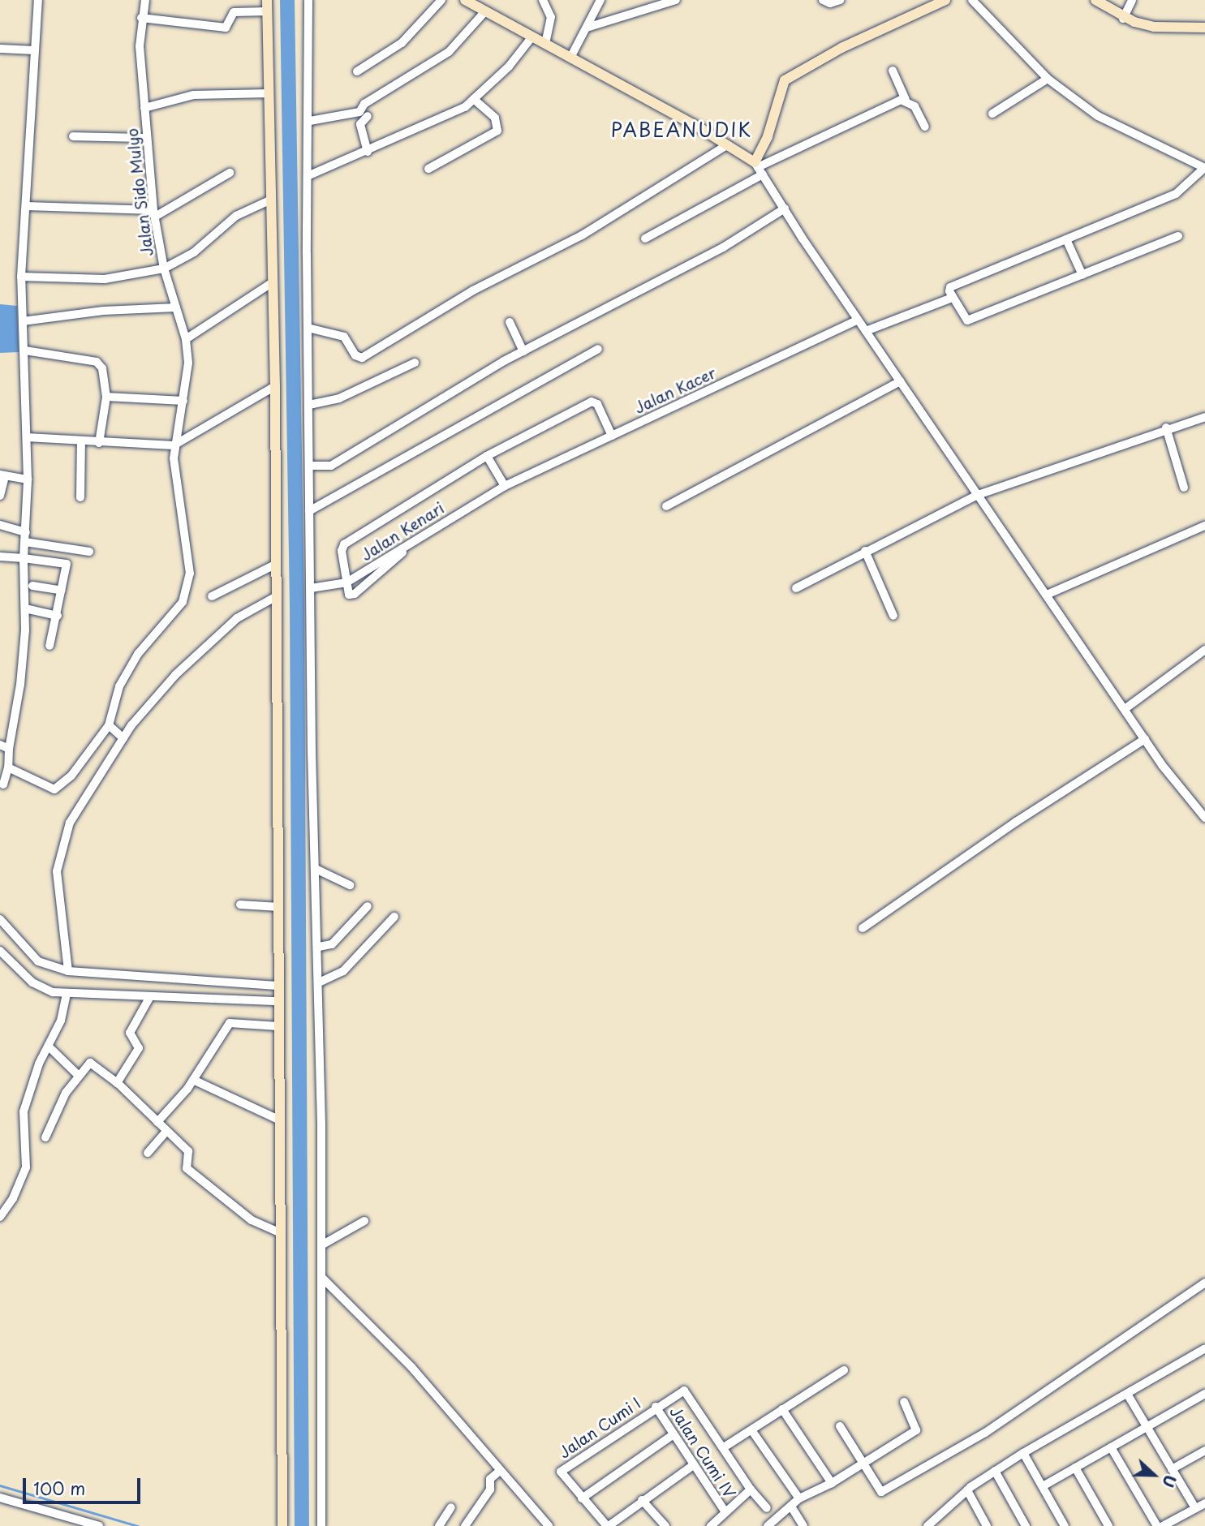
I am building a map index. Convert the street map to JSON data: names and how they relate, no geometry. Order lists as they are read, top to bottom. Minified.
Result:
{"streets":{"street":["Jalan Sido Mulyo","Jalan Kacer","Jalan Kenari","Jalan Cumi I","Jalan Cumi IV"]},"crossings":[["Jalan Kacer","Jalan Kenari"],["Jalan Cumi I","Jalan Cumi IV"]],"districts":["PABEANUDIK"],"scale_bar":"100 m","north":"right"}
